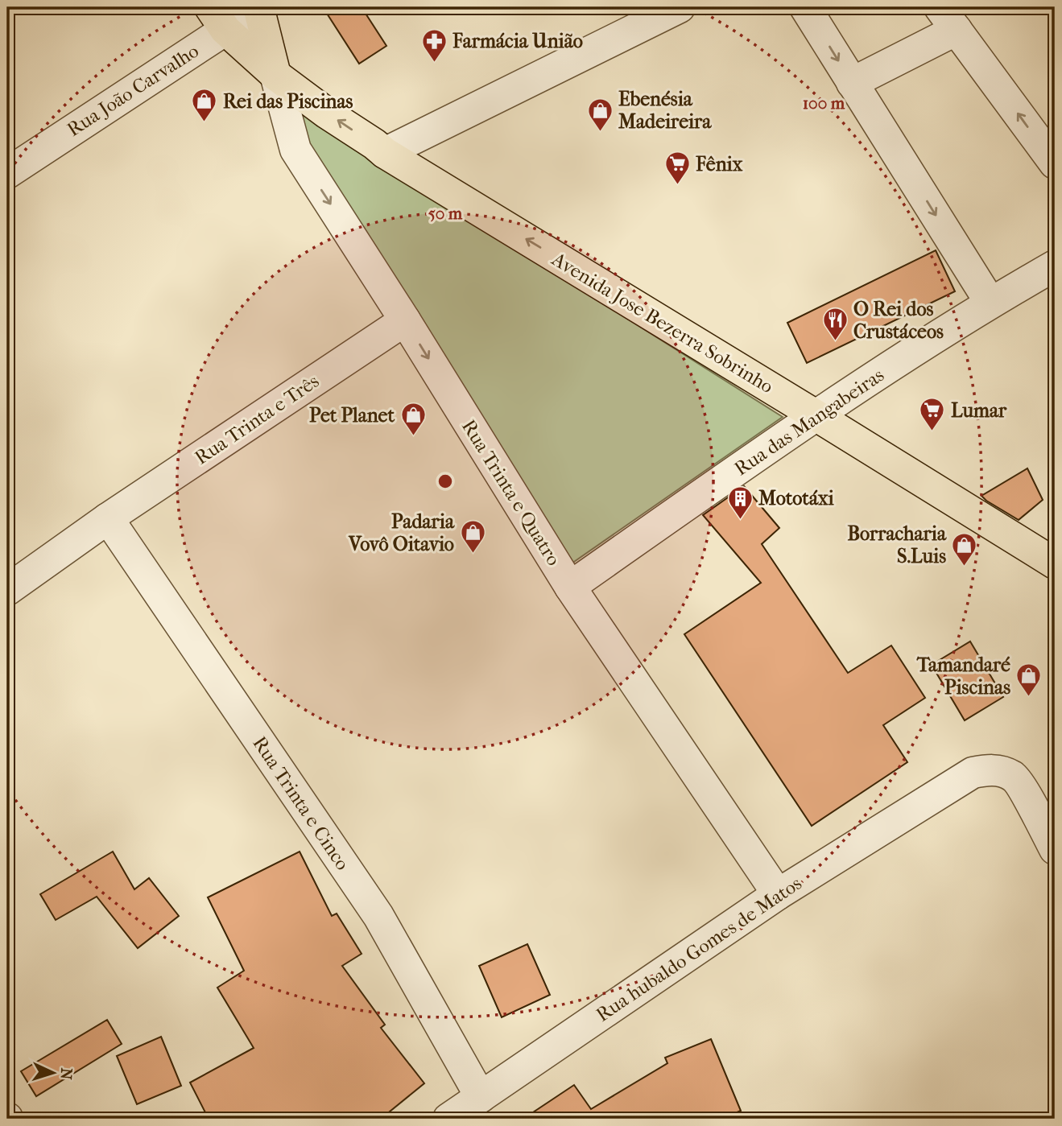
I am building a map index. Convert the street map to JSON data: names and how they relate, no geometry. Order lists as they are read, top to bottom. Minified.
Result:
{"streets":{"main road":["Avenida Jose Bezerra Sobrinho"],"street":["Rua João Carvalho","Rua Trinta e Três","Rua das Mangabeiras","Rua Trinta e Quatro","Rua Trinta e Cinco","Rua hubaldo Gomes de Matos"]},"crossings":[["Rua João Carvalho","Avenida Jose Bezerra Sobrinho"],["Avenida Jose Bezerra Sobrinho","Rua das Mangabeiras"],["Avenida Jose Bezerra Sobrinho","Rua Trinta e Quatro"],["Rua Trinta e Três","Rua Trinta e Quatro"],["Rua Trinta e Três","Rua Trinta e Cinco"],["Rua das Mangabeiras","Rua Trinta e Quatro"],["Rua Trinta e Quatro","Rua hubaldo Gomes de Matos"],["Rua Trinta e Cinco","Rua hubaldo Gomes de Matos"]],"one_way":["Avenida Jose Bezerra Sobrinho","Rua Trinta e Quatro"],"places":{"pharmacy":["Farmácia União"],"shop":["Rei das Piscinas","Ebenésia Madeireira","Pet Planet","Padaria Vovô Oitavio","Borracharia S.Luis","Tamandaré Piscinas"],"supermarket":["Fênix","Lumar"],"restaurant":["O Rei dos Crustáceos"],"building":["Mototáxi"]},"north":"right","rings":["100 m","50 m"]}
